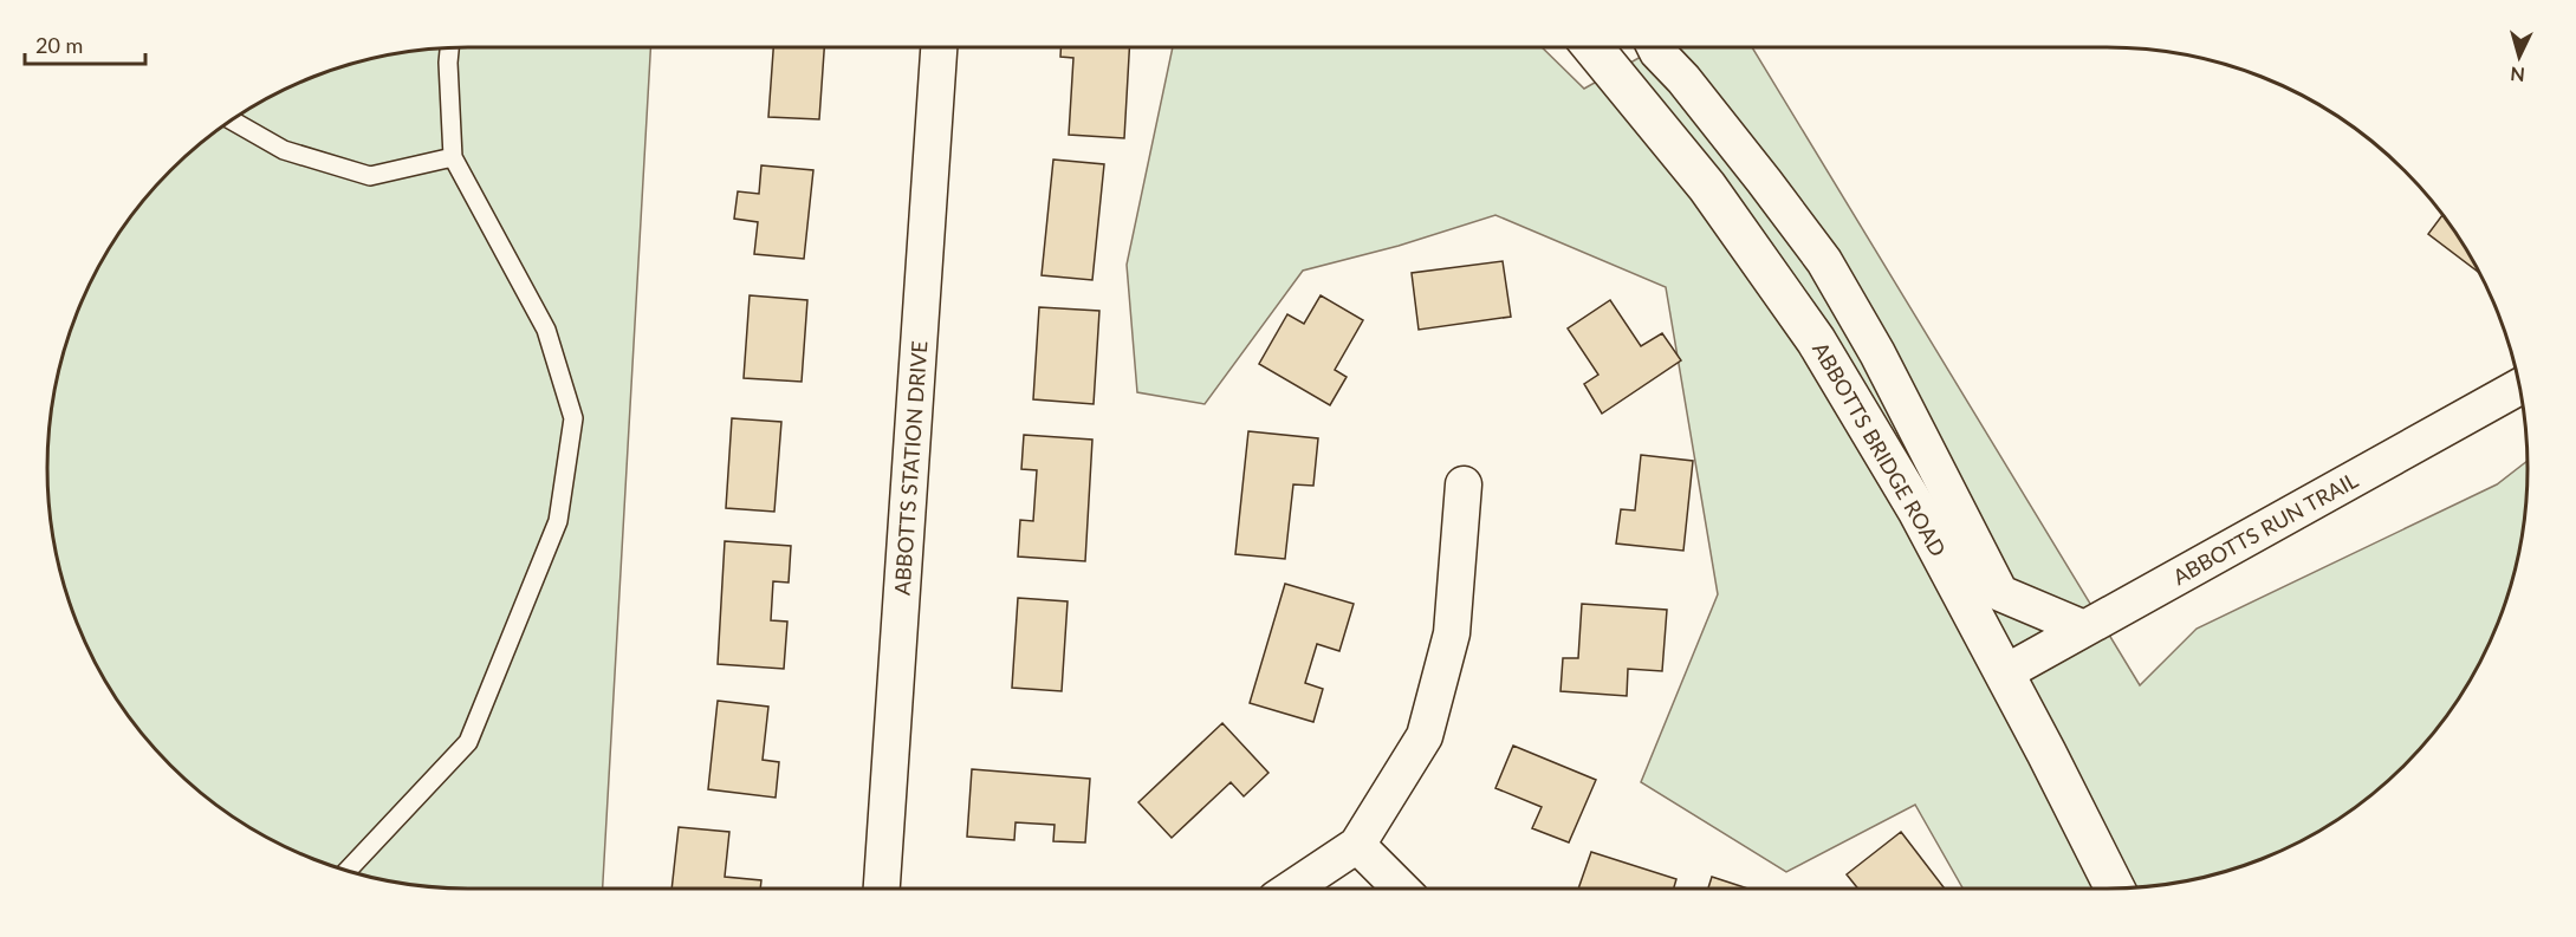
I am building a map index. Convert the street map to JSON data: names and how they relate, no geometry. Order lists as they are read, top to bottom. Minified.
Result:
{"streets":{"main road":["ABBOTTS BRIDGE ROAD"],"street":["ABBOTTS STATION DRIVE","ABBOTTS RUN TRAIL"]},"crossings":[["ABBOTTS BRIDGE ROAD","ABBOTTS RUN TRAIL"]],"scale_bar":"20 m","north":"bottom"}
